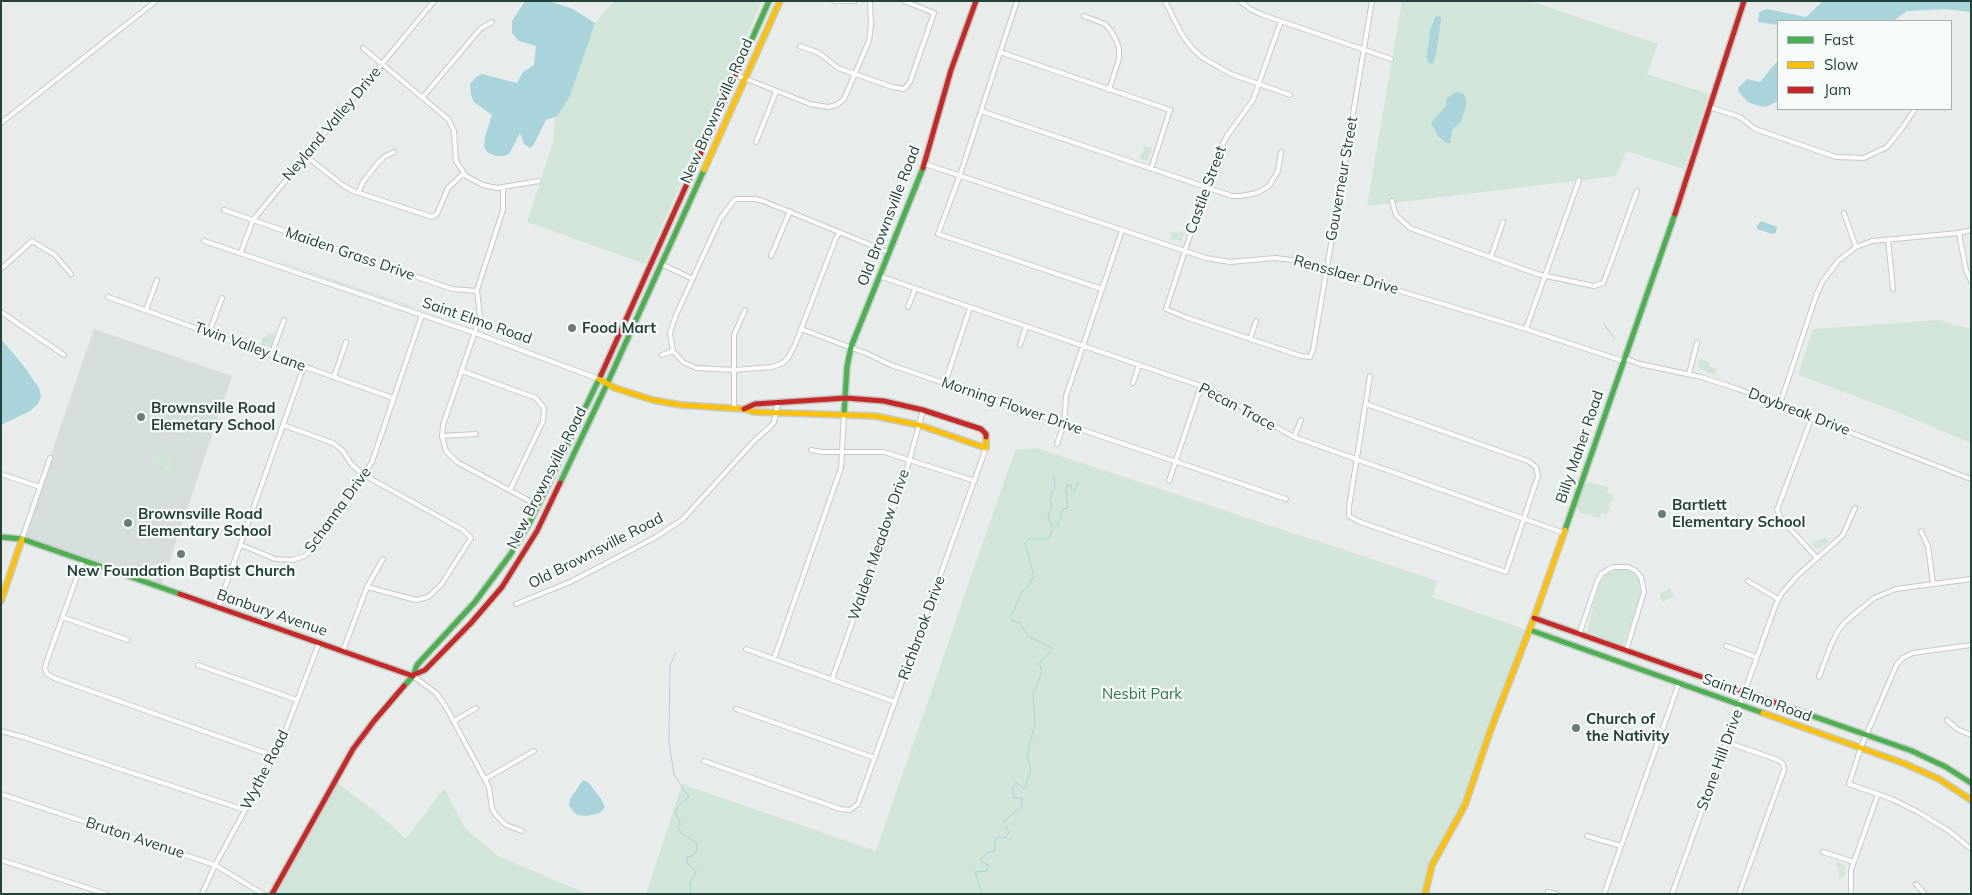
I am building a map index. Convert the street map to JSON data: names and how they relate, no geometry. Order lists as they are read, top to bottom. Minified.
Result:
{"streets":{"main road":["New Brownsville Road","Old Brownsville Road","Saint Elmo Road","Billy Maher Road","Banbury Avenue"],"street":["Neyland Valley Drive","Gouverneur Street","Castile Street","Maiden Grass Drive","Rensslaer Drive","Twin Valley Lane","Morning Flower Drive","Pecan Trace","Daybreak Drive","Schanna Drive","Walden Meadow Drive","Richbrook Drive","Stone Hill Drive","Wythe Road","Bruton Avenue"]},"crossings":[["New Brownsville Road","Saint Elmo Road"],["New Brownsville Road","Banbury Avenue"],["Neyland Valley Drive","Maiden Grass Drive"],["Neyland Valley Drive","Saint Elmo Road"],["Gouverneur Street","Castile Street"],["Gouverneur Street","Rensslaer Drive"],["Castile Street","Rensslaer Drive"],["Old Brownsville Road","Rensslaer Drive"],["Old Brownsville Road","Saint Elmo Road"],["Old Brownsville Road","Morning Flower Drive"],["Old Brownsville Road","Pecan Trace"],["Rensslaer Drive","Daybreak Drive"],["Rensslaer Drive","Billy Maher Road"],["Saint Elmo Road","Billy Maher Road"],["Saint Elmo Road","Schanna Drive"],["Saint Elmo Road","Walden Meadow Drive"],["Saint Elmo Road","Richbrook Drive"],["Saint Elmo Road","Stone Hill Drive"],["Twin Valley Lane","Schanna Drive"],["Pecan Trace","Billy Maher Road"],["Daybreak Drive","Billy Maher Road"],["Banbury Avenue","Wythe Road"],["Wythe Road","Bruton Avenue"]],"parks":["Nesbit Park"],"places":["Food Mart","Brownsville Road Elemetary School","Bartlett Elementary School","Brownsville Road Elementary School","New Foundation Baptist Church","Church of the Nativity"],"legend":["Fast","Slow","Jam"]}
